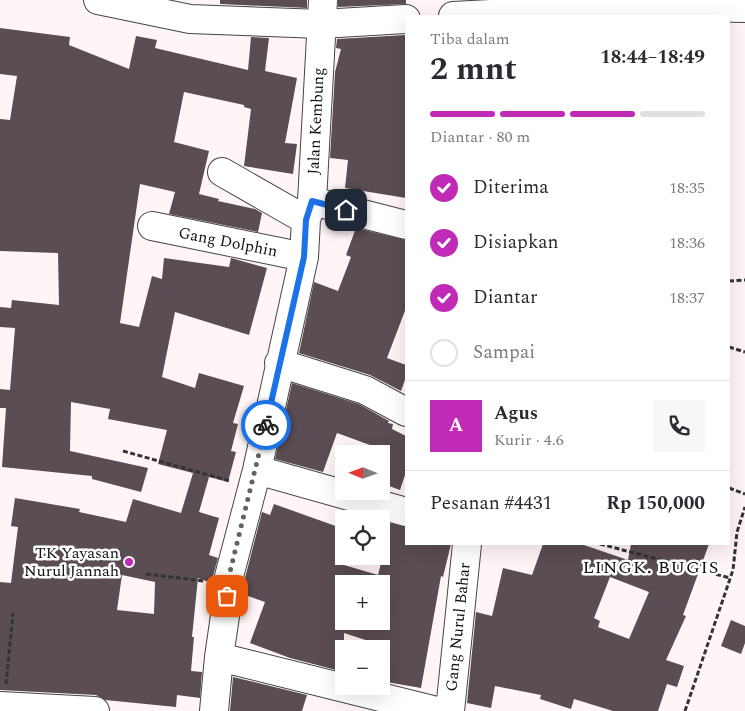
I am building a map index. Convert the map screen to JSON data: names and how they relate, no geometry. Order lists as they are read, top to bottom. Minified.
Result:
{"streets":{"street":["Jalan Kembung","Gang Dolphin","Gang Nurul Bahar"]},"crossings":[["Jalan Kembung","Gang Dolphin"]],"districts":["LINGK. BUGIS"],"places":["TK Yayasan Nurul Jannah"],"north":"left","page":{"heading":["2 mnt","Tiba dalam","18:44–18:49"],"panel":["Agus","Kurir · 4.6","Pesanan #4431","Rp 150,000"],"bar":"Diantar · 80 m","list":[["Diterima","18:35"],["Disiapkan","18:36"],["Diantar","18:37"],"Sampai"],"round":"A","map_buttons":["+","−"]}}
